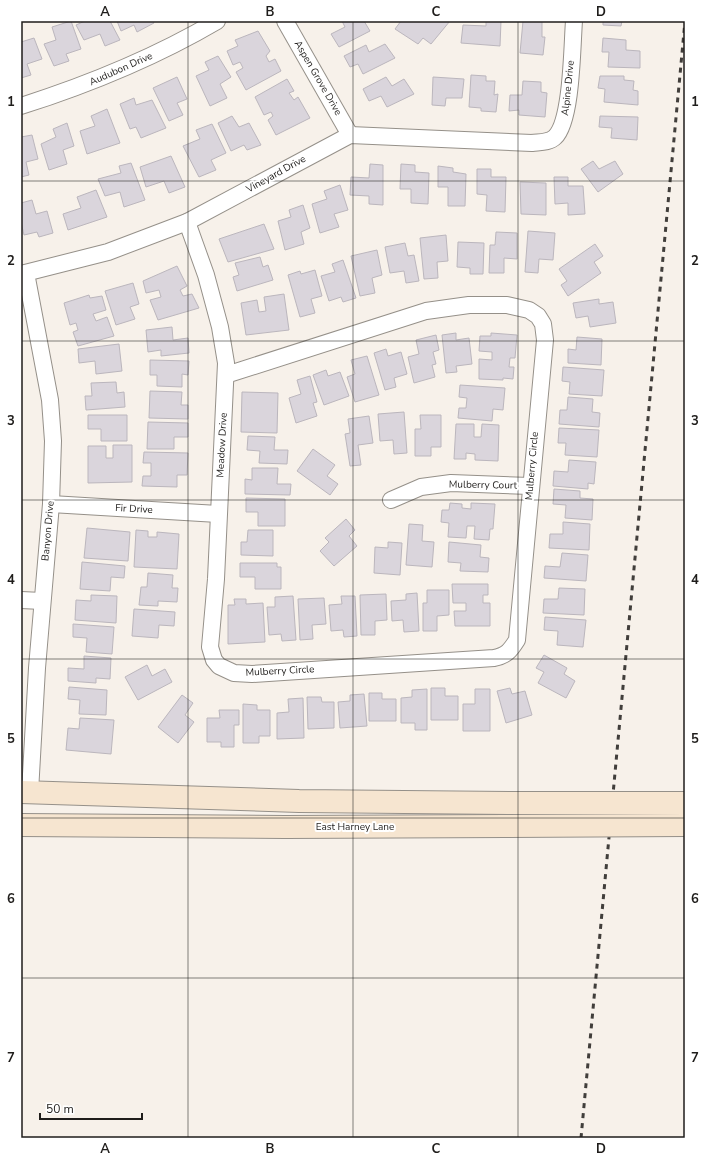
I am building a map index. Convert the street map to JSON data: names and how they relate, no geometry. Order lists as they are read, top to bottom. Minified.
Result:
{"streets":{"main road":["East Harney Lane"],"street":["Audubon Drive","Aspen Grove Drive","Alpine Drive","Vineyard Drive","Meadow Drive","Mulberry Circle","Mulberry Court","Fir Drive","Banyon Drive"]},"crossings":[["Aspen Grove Drive","Alpine Drive"],["Aspen Grove Drive","Vineyard Drive"],["Alpine Drive","Vineyard Drive"],["Vineyard Drive","Meadow Drive"],["Vineyard Drive","Banyon Drive"],["Meadow Drive","Mulberry Circle"],["Meadow Drive","Fir Drive"],["Mulberry Circle","Mulberry Court"],["Fir Drive","Banyon Drive"]],"scale_bar":"50 m","grid":{"columns":["A","B","C","D"],"rows":["1","2","3","4","5","6","7"]}}
